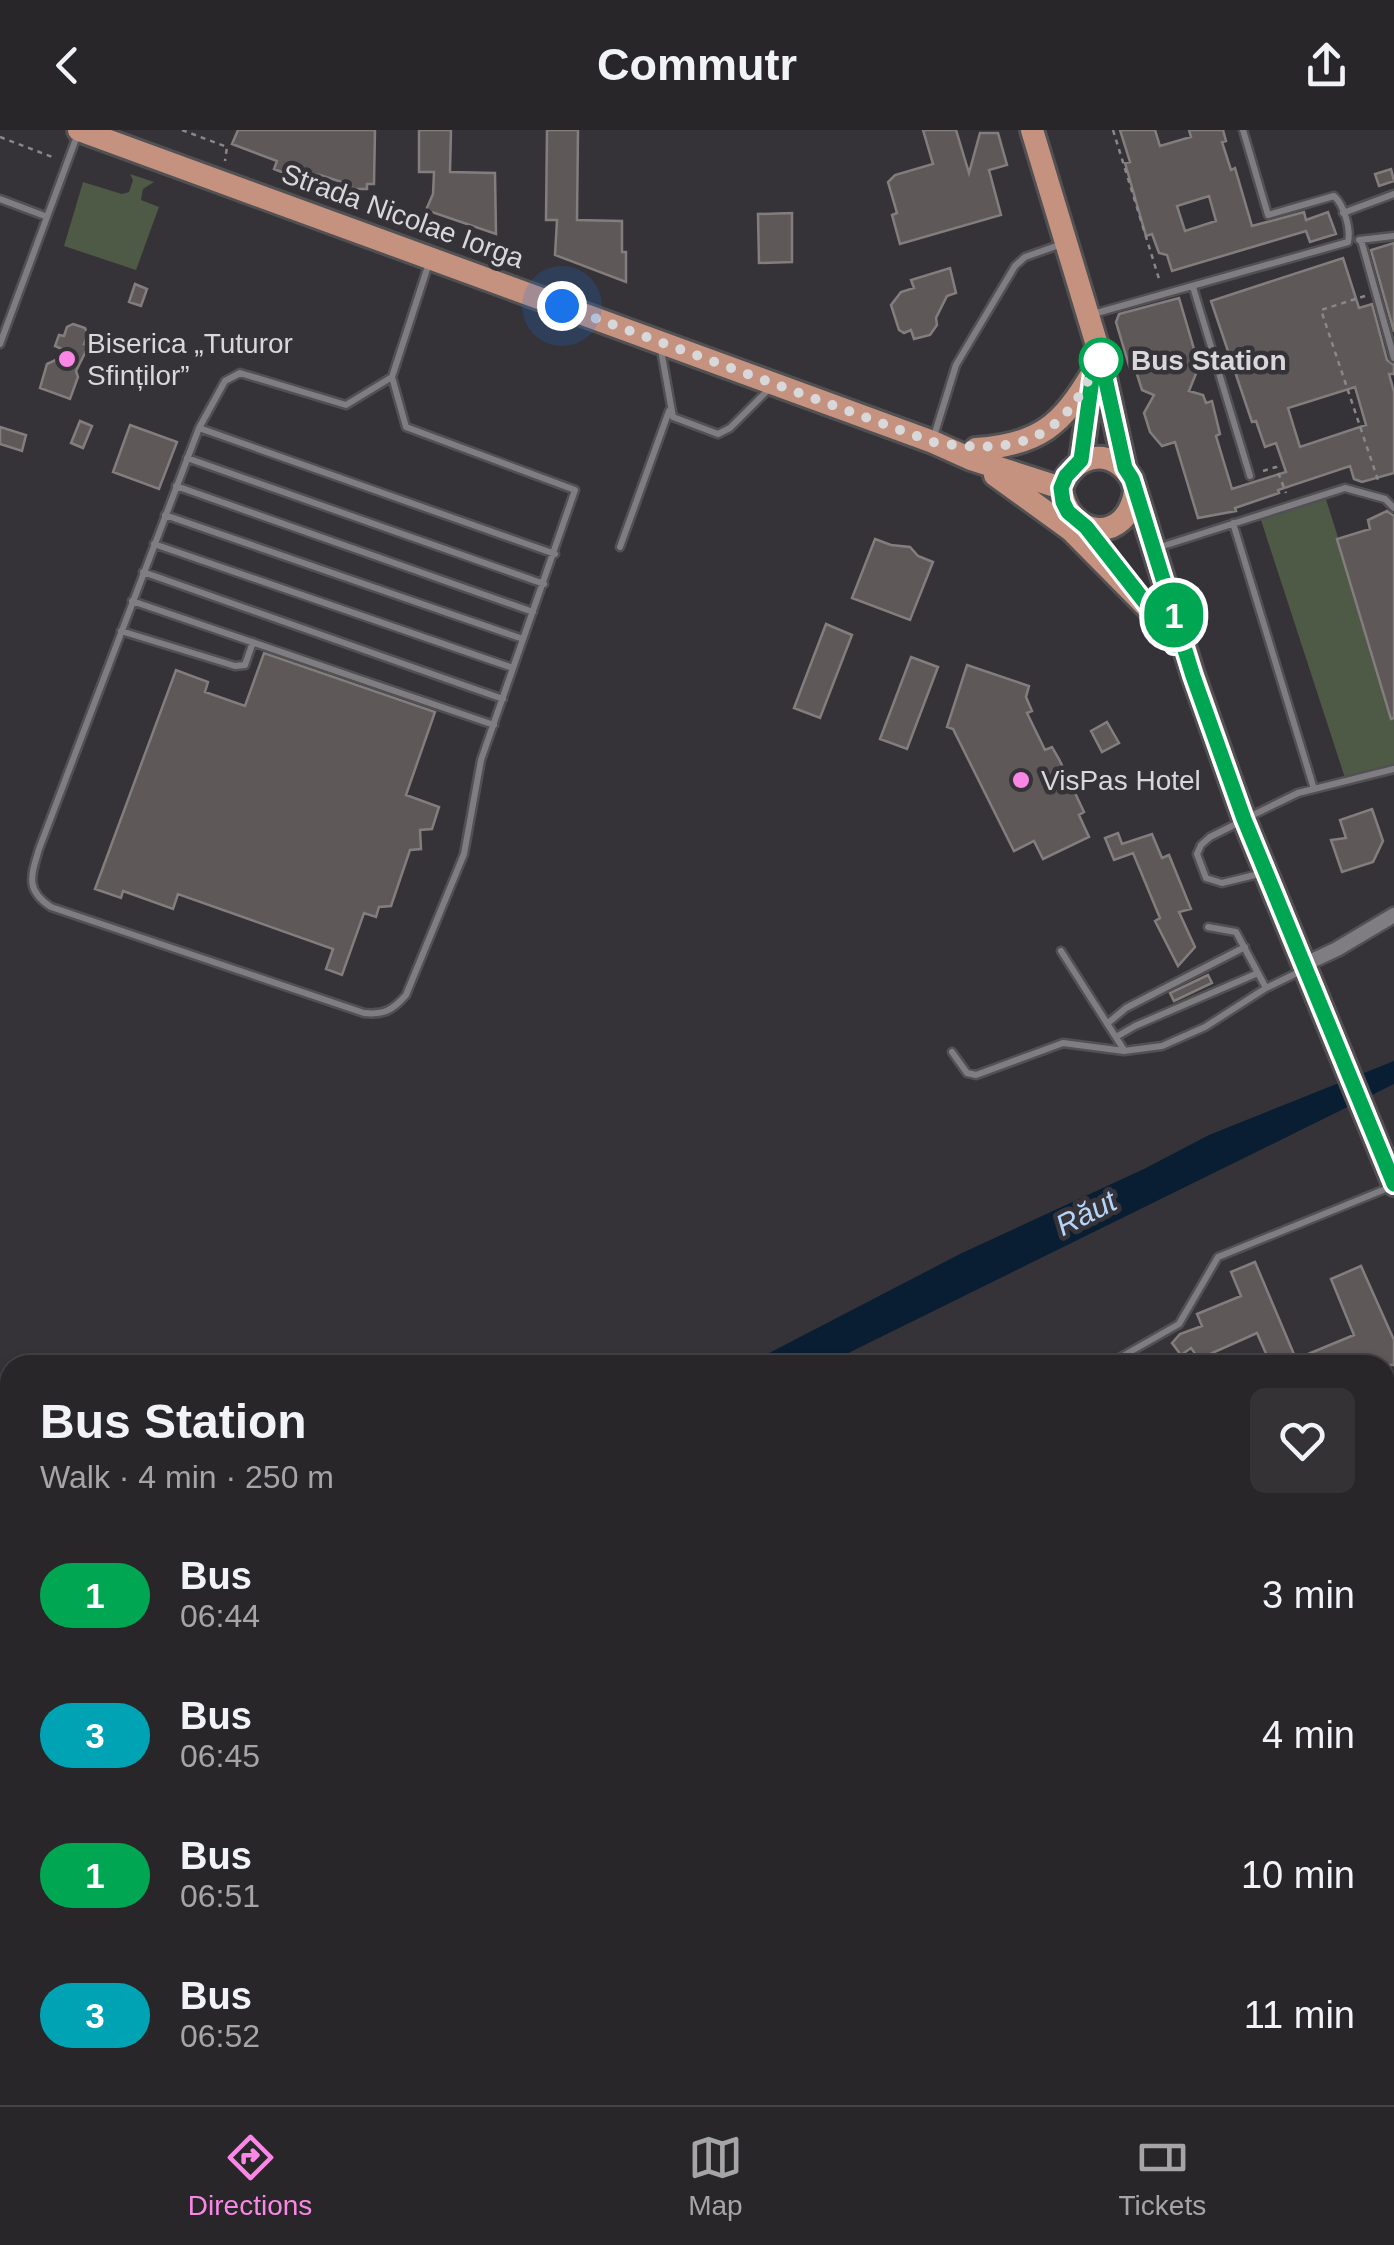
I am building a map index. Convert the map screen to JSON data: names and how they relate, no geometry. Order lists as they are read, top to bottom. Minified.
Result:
{"streets":{"main road":["Strada Nicolae Iorga"]},"water":["Răut"],"places":["Biserica „Tuturor Sfinților”","Bus Station","VisPas Hotel"],"lines":["bus line 1"],"page":{"header":"Commutr","on_map":"1","heading":["Bus Station","Walk · 4 min · 250 m"],"list":[{"mark":"1","name":"Bus","note":"06:44","value":"3 min"},{"mark":"3","name":"Bus","note":"06:45","value":"4 min"},{"mark":"1","name":"Bus","note":"06:51","value":"10 min"},{"mark":"3","name":"Bus","note":"06:52","value":"11 min"}],"tabs":["Directions","Map","Tickets"]}}
